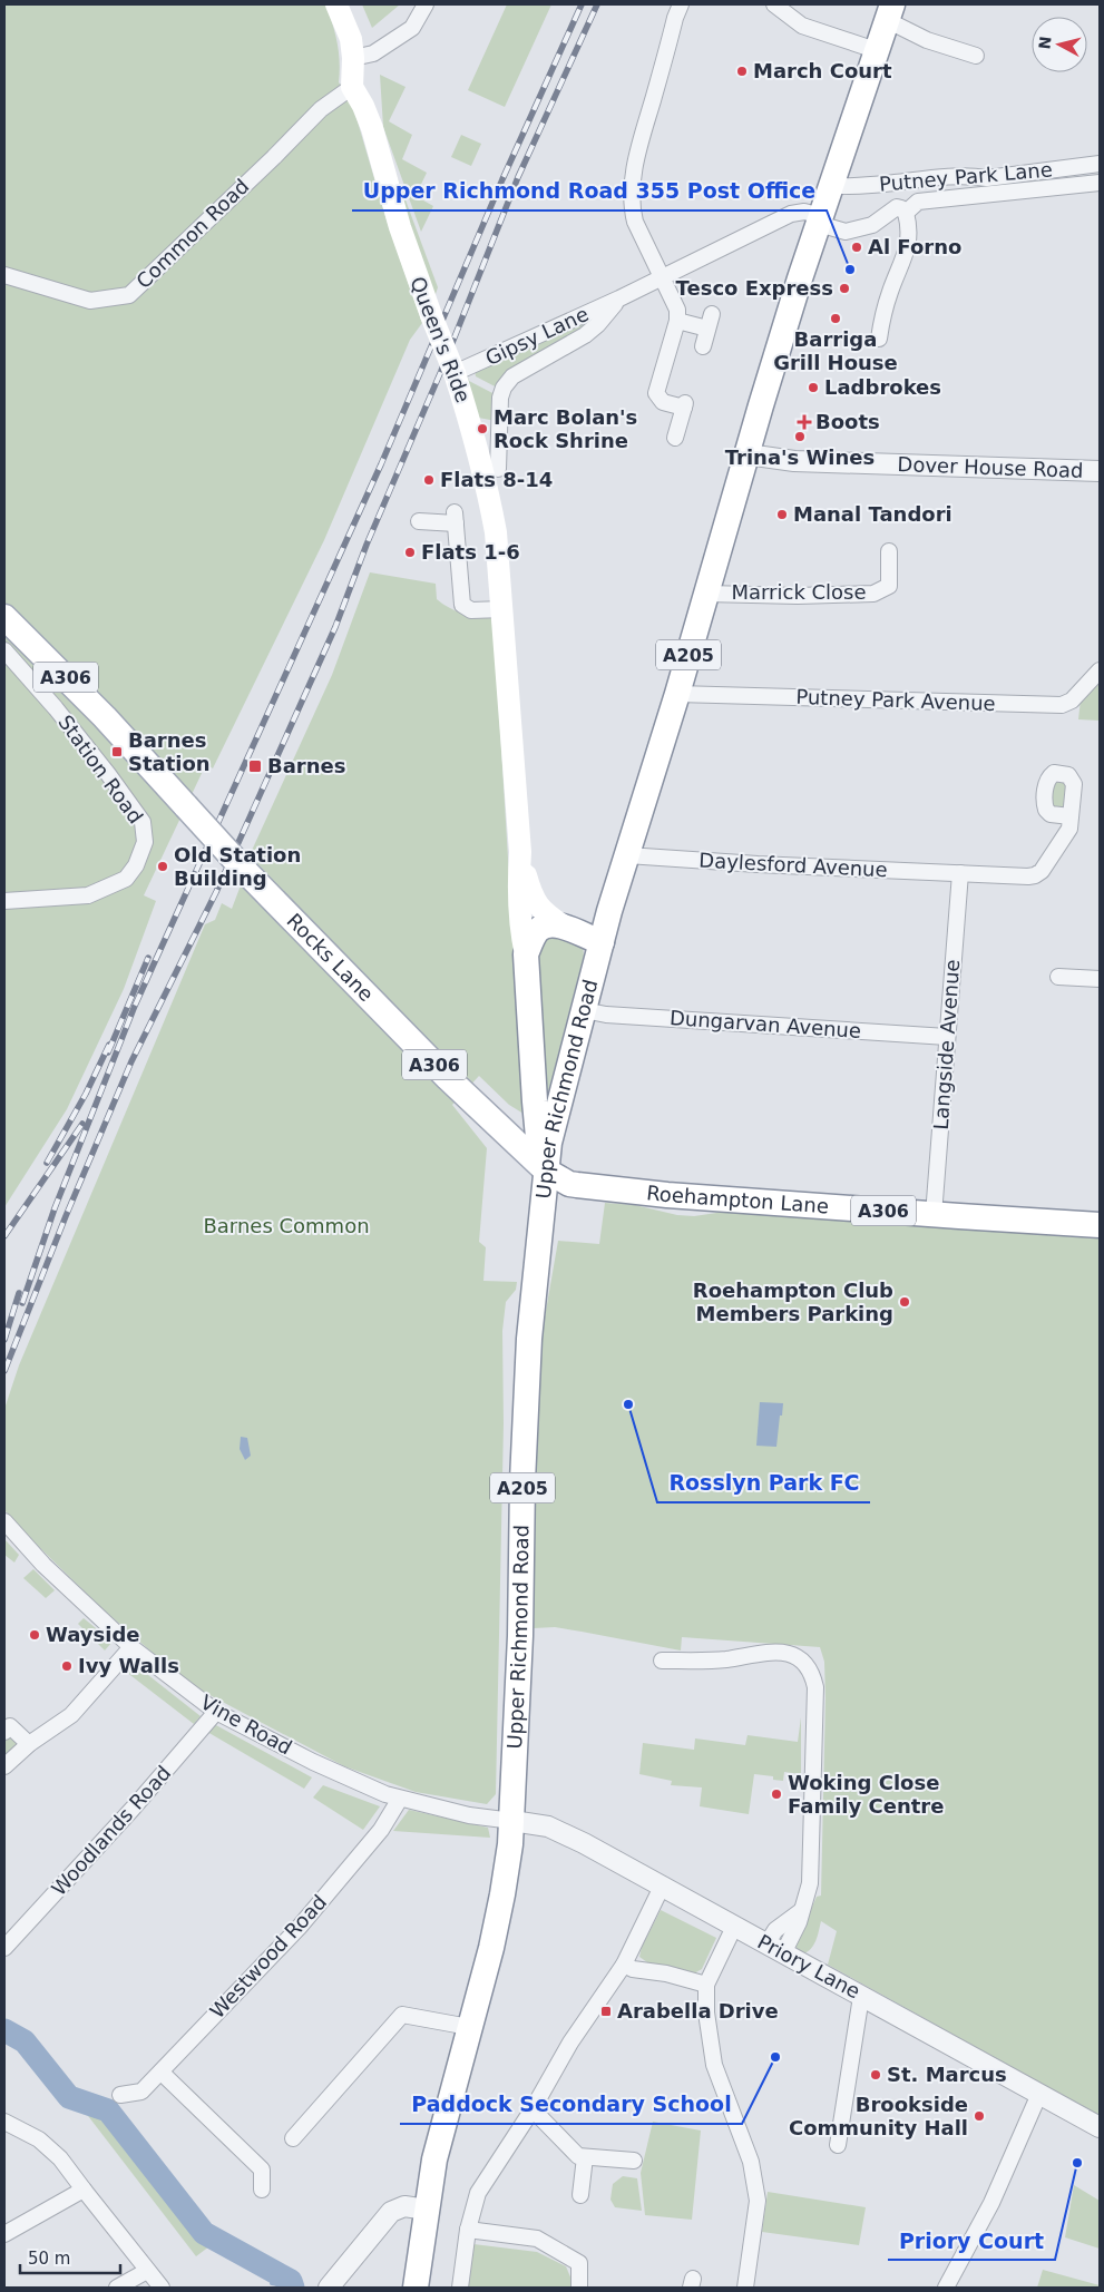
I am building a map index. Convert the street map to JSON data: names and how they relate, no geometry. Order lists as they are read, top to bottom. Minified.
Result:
{"streets":{"main road":["Queen's Ride","A205","A306","Rocks Lane","Upper Richmond Road","Roehampton Lane"],"street":["Putney Park Lane","Common Road","Gipsy Lane","Dover House Road","Marrick Close","Putney Park Avenue","Station Road","Daylesford Avenue","Dungarvan Avenue","Langside Avenue","Vine Road","Woodlands Road","Westwood Road","Priory Lane"]},"crossings":[["Putney Park Lane","Gipsy Lane"],["Putney Park Lane","Upper Richmond Road"],["Common Road","Queen's Ride"],["Gipsy Lane","Queen's Ride"],["Gipsy Lane","Upper Richmond Road"],["Queen's Ride","Rocks Lane"],["Queen's Ride","Upper Richmond Road"],["Queen's Ride","Roehampton Lane"],["Dover House Road","Upper Richmond Road"],["Marrick Close","Upper Richmond Road"],["A205","Upper Richmond Road"],["Putney Park Avenue","Upper Richmond Road"],["Daylesford Avenue","Langside Avenue"],["Daylesford Avenue","Upper Richmond Road"],["Rocks Lane","Upper Richmond Road"],["Rocks Lane","Roehampton Lane"],["Dungarvan Avenue","Langside Avenue"],["Dungarvan Avenue","Upper Richmond Road"],["Langside Avenue","Roehampton Lane"],["Upper Richmond Road","Roehampton Lane"],["Upper Richmond Road","Vine Road"],["Upper Richmond Road","Priory Lane"],["Vine Road","Woodlands Road"],["Vine Road","Westwood Road"],["Vine Road","Priory Lane"]],"parks":["Barnes Common"],"places":{"other":["March Court","Al Forno","Upper Richmond Road 355 Post Office","Tesco Express","Barriga Grill House","Ladbrokes","Marc Bolan's Rock Shrine","Trina's Wines","Flats 8-14","Manal Tandori","Flats 1-6","Old Station Building","Roehampton Club Members Parking","Rosslyn Park FC","Wayside","Ivy Walls","Woking Close Family Centre","Paddock Secondary School","St. Marcus","Brookside Community Hall","Priory Court"],"health":["Boots"],"transit":["Barnes Station","Barnes","Arabella Drive"]},"scale_bar":"50 m","north":"left"}
